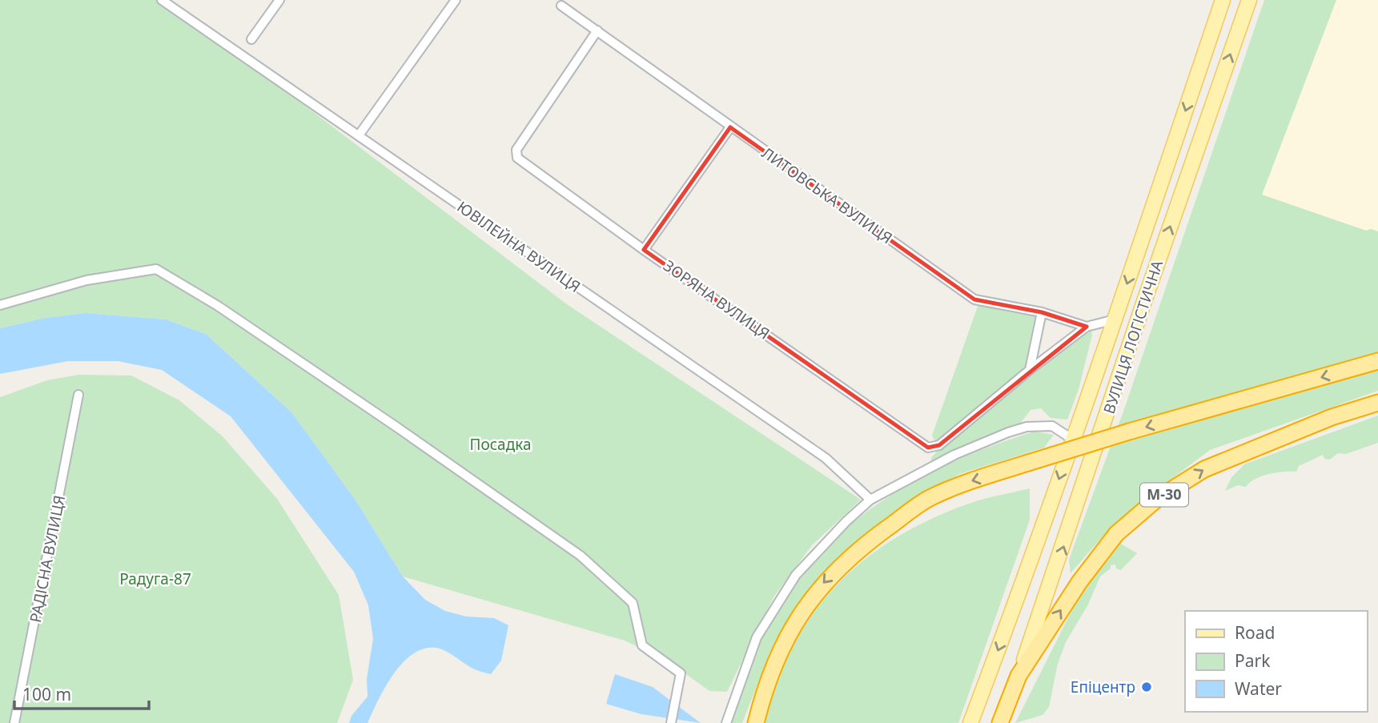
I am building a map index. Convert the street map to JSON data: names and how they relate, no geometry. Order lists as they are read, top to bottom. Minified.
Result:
{"streets":{"highway":["М-30"],"main road":["ВУЛИЦЯ ЛОГІСТИЧНА"],"street":["ЛИТОВСЬКА ВУЛИЦЯ","ЮВІЛЕЙНА ВУЛИЦЯ","ЗОРЯНА ВУЛИЦЯ","РАДІСНА ВУЛИЦЯ"]},"crossings":[["ЛИТОВСЬКА ВУЛИЦЯ","ЗОРЯНА ВУЛИЦЯ"],["ВУЛИЦЯ ЛОГІСТИЧНА","М-30"]],"parks":["Посадка","Радуга-87"],"places":["Епіцентр"],"legend":["Road","Park","Water"],"scale_bar":"100 m"}
